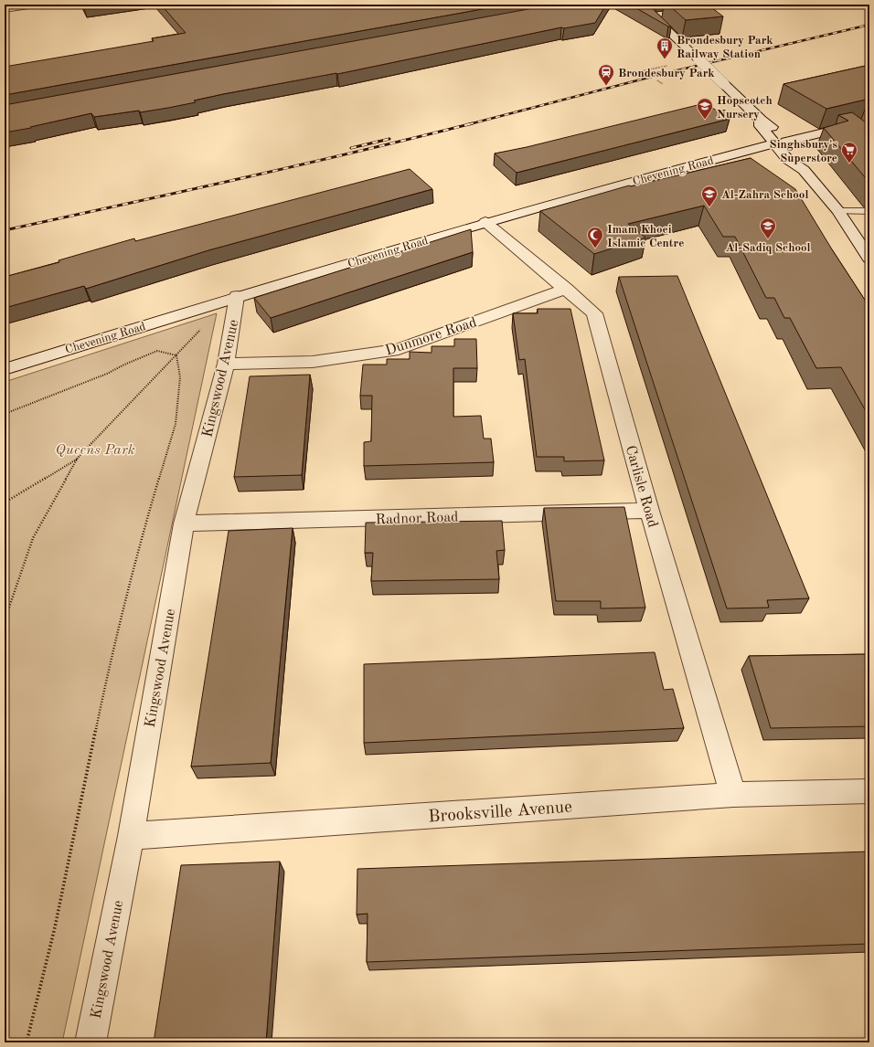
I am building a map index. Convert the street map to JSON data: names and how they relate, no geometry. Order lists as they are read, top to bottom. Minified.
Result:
{"streets":{"street":["Chevening Road","Dunmore Road","Kingswood Avenue","Carlisle Road","Radnor Road","Brooksville Avenue"]},"crossings":[["Chevening Road","Kingswood Avenue"],["Chevening Road","Carlisle Road"],["Dunmore Road","Kingswood Avenue"],["Dunmore Road","Carlisle Road"],["Kingswood Avenue","Radnor Road"],["Kingswood Avenue","Brooksville Avenue"],["Carlisle Road","Radnor Road"],["Carlisle Road","Brooksville Avenue"]],"parks":["Queens Park"],"places":{"building":["Brondesbury Park Railway Station"],"station":["Brondesbury Park"],"school or university":["Hopscotch Nursery","Al-Zahra School","Al-Sadiq School"],"supermarket":["Singhsbury's Superstore"],"mosque":["Imam Khoei Islamic Centre"]}}
